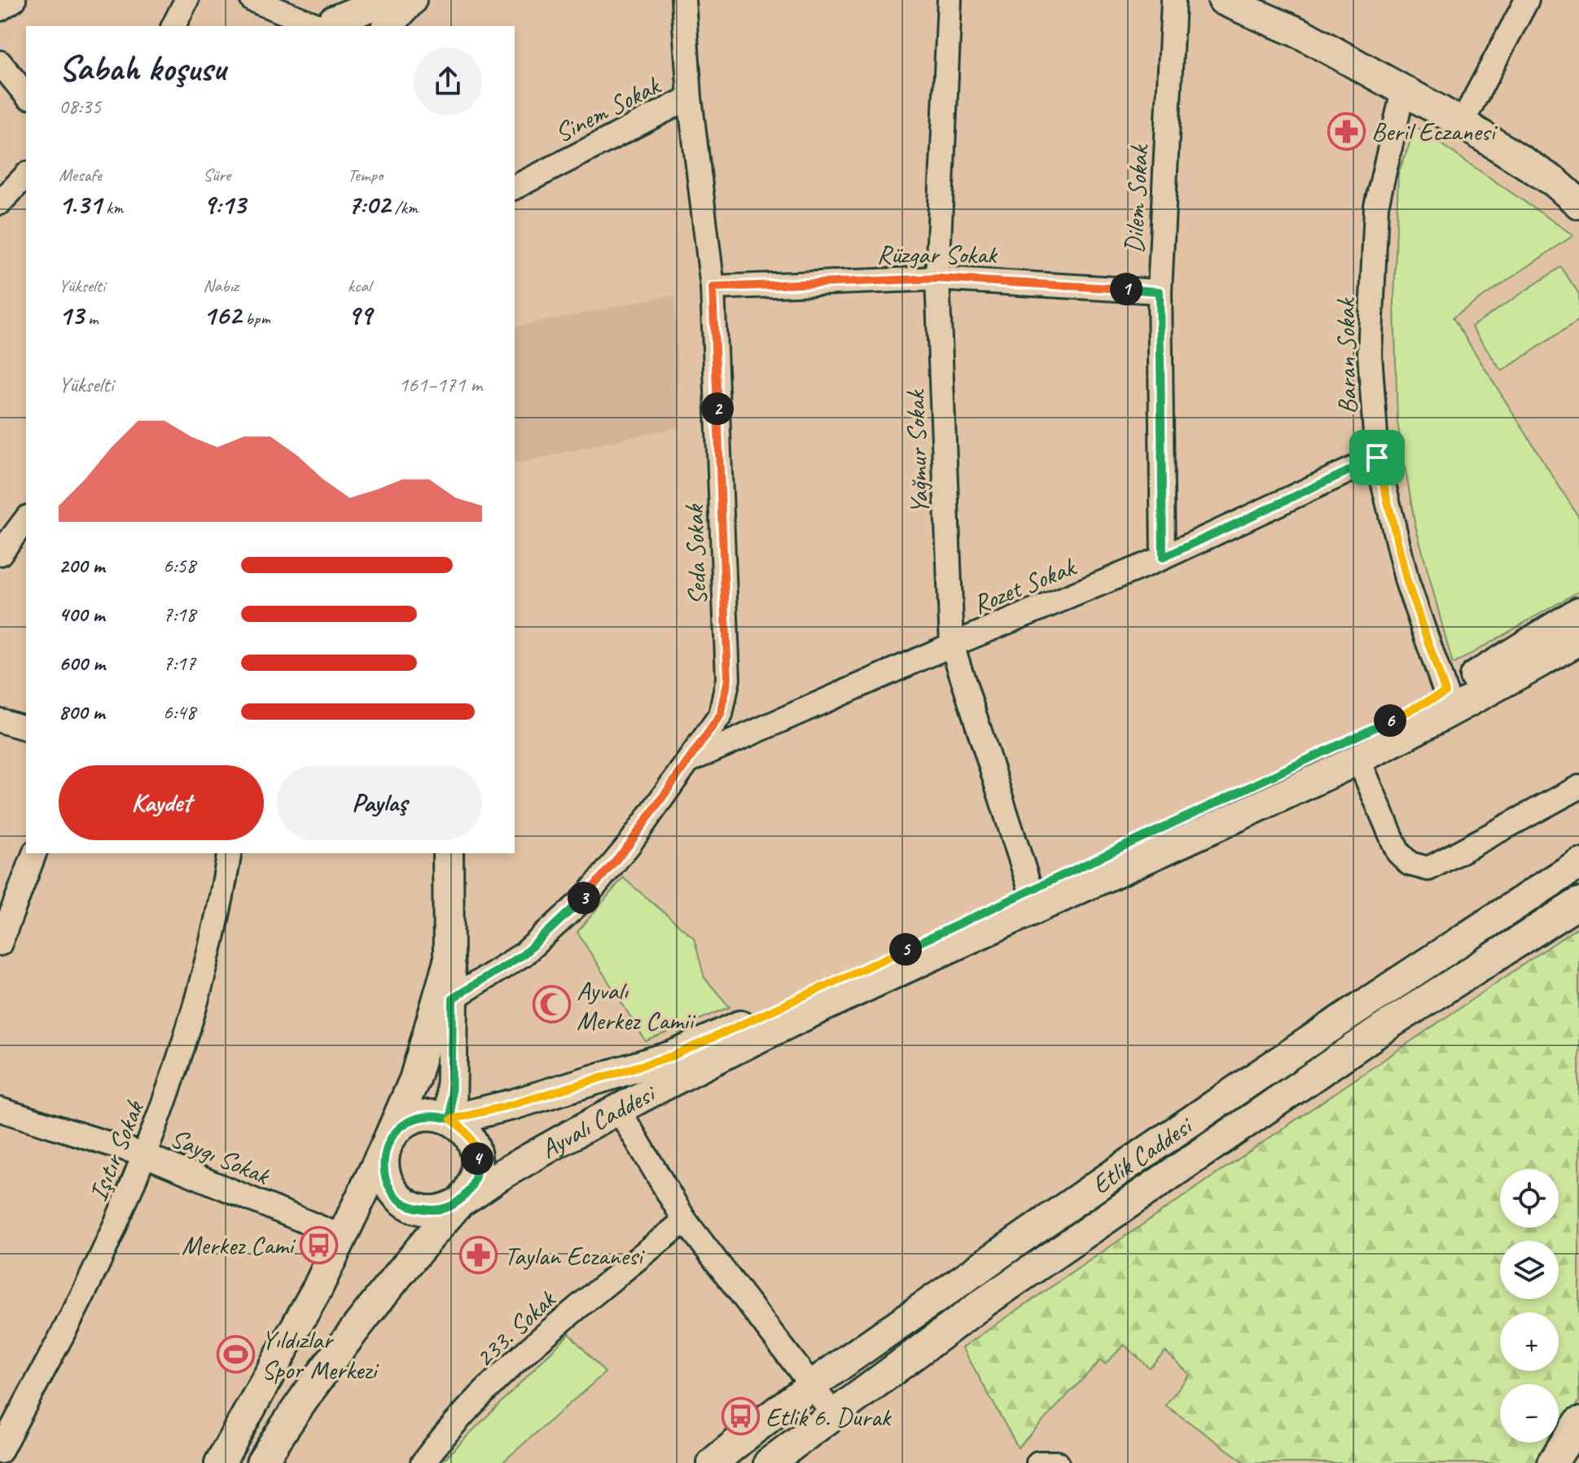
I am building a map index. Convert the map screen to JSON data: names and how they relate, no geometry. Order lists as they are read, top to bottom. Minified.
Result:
{"streets":{"main road":["Ayvalı Caddesi","Etlik Caddesi"],"street":["Sinem Sokak","Dilem Sokak","Rüzgar Sokak","Baran Sokak","Yağmur Sokak","Seda Sokak","Rozet Sokak","Işıtır Sokak","Saygı Sokak","233. Sokak"]},"crossings":[["Sinem Sokak","Seda Sokak"],["Dilem Sokak","Rüzgar Sokak"],["Dilem Sokak","Rozet Sokak"],["Rüzgar Sokak","Yağmur Sokak"],["Rüzgar Sokak","Seda Sokak"],["Baran Sokak","Rozet Sokak"],["Baran Sokak","Ayvalı Caddesi"],["Yağmur Sokak","Rozet Sokak"],["Yağmur Sokak","Ayvalı Caddesi"],["Seda Sokak","Rozet Sokak"],["Ayvalı Caddesi","Saygı Sokak"],["Işıtır Sokak","Saygı Sokak"]],"places":{"pharmacy":["Beril Eczanesi","Taylan Eczanesi"],"mosque":["Ayvalı Merkez Camii"],"bus stop":["Merkez Cami","Etlik 6. Durak"],"sports":["Yıldızlar Spor Merkezi"]},"page":{"heading":["Sabah koşusu","08:35"],"stats":[["Mesafe","1.31 km"],["Süre","9:13"],["Tempo","7:02 /km"],["Yükselti","13 m"],["Nabız","162 bpm"],["kcal","99"]],"pins":["1","2","6","3","5","4"],"chart":["Yükselti","161–171 m"],"list":[{"name":"200 m","note":"6:58"},{"name":"400 m","note":"7:18"},{"name":"600 m","note":"7:17"},{"name":"800 m","note":"6:48"}],"buttons":["Kaydet","Paylaş"],"map_buttons":["+","−"]}}
